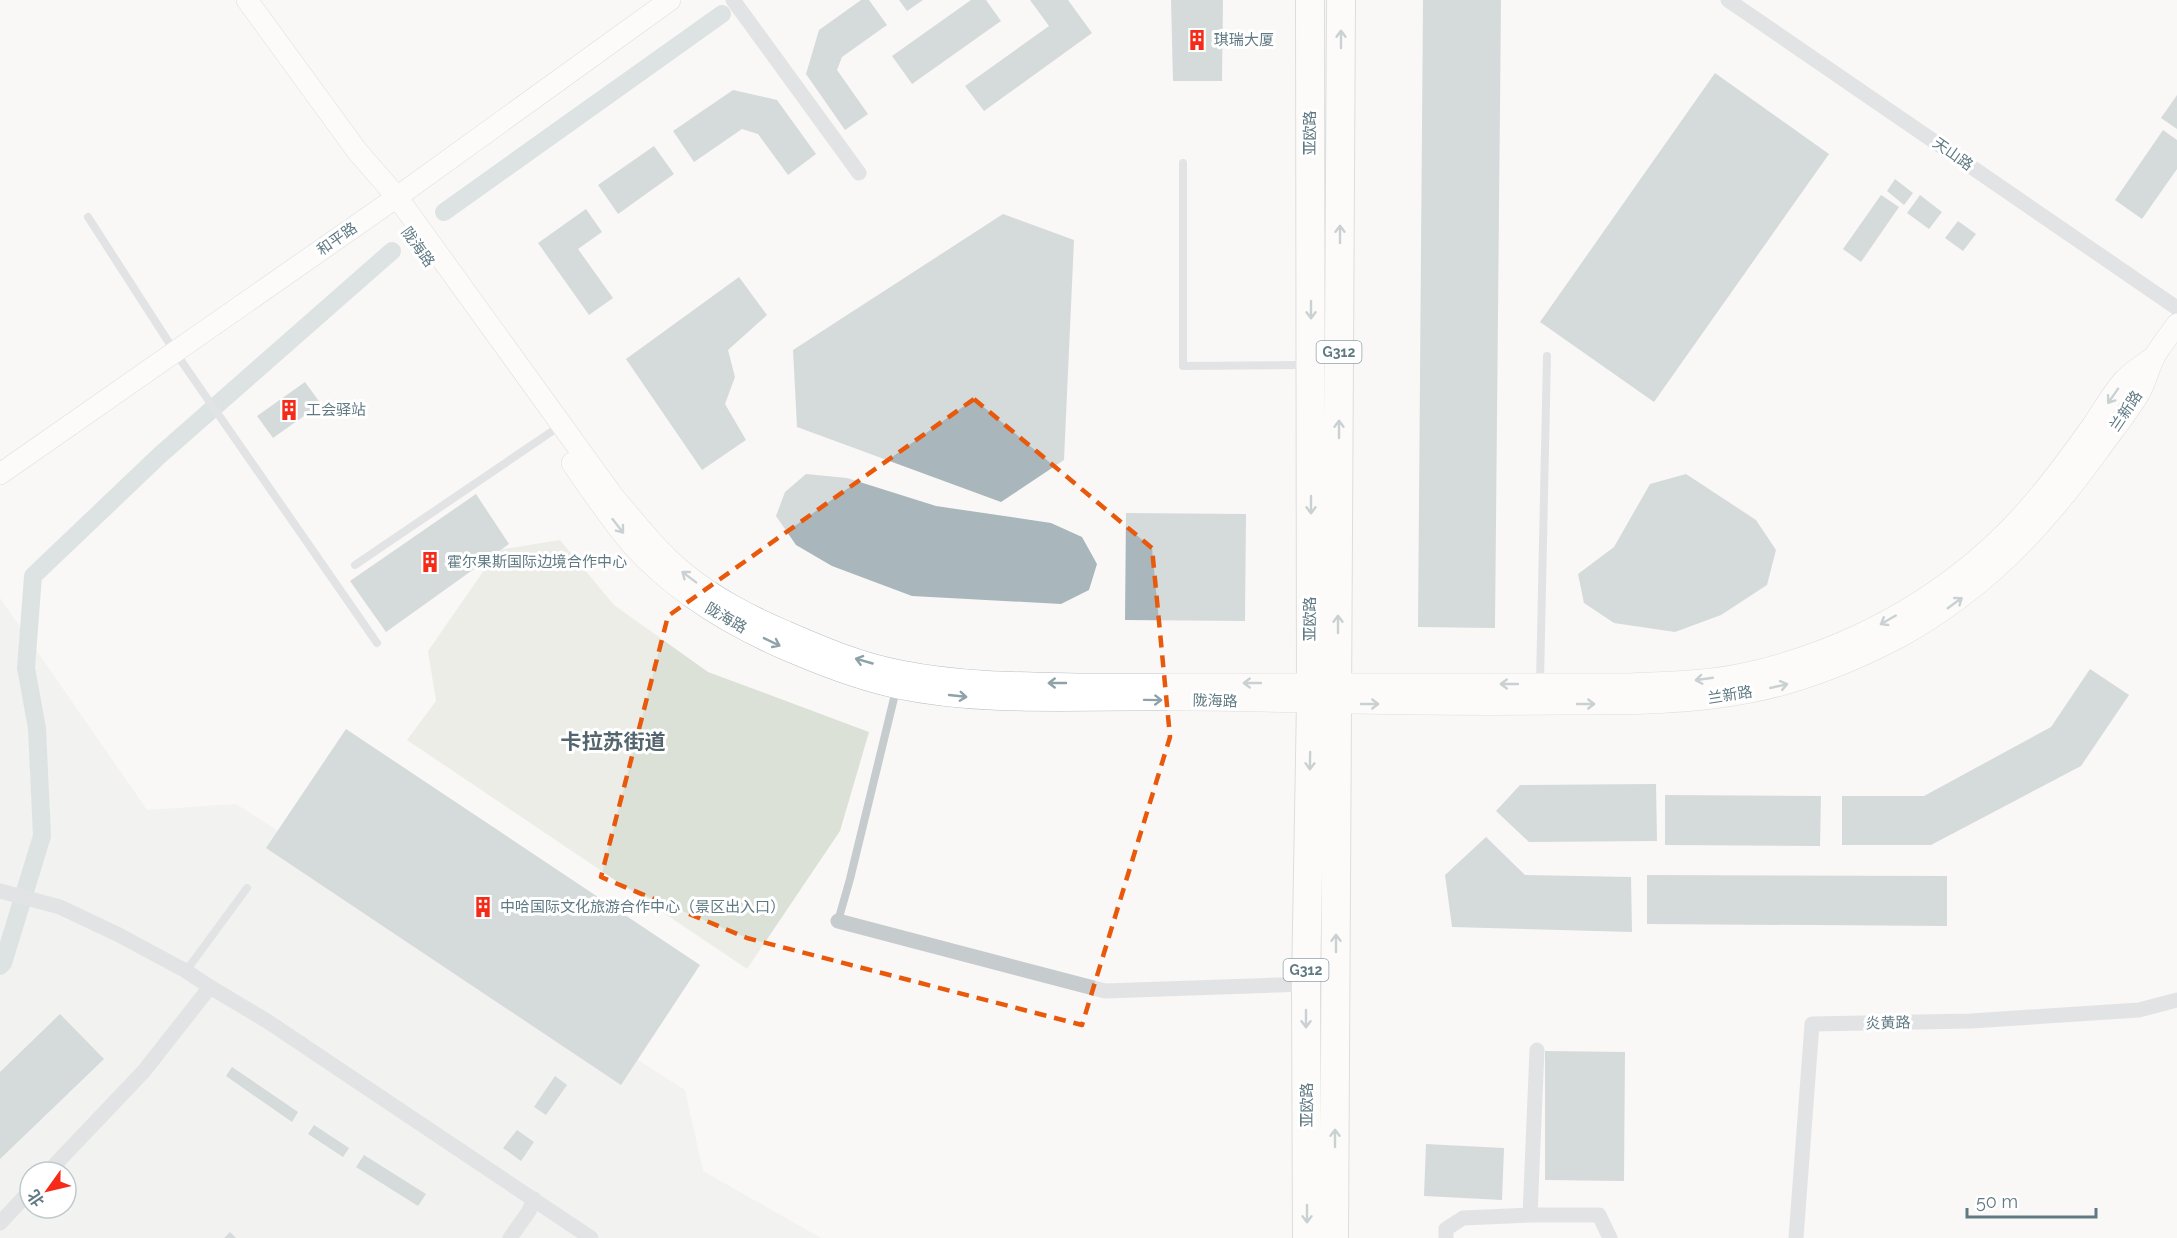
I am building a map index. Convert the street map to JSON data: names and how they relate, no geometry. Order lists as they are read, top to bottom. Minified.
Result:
{"streets":{"highway":["亚欧路","G312"],"street":["天山路","和平路","陇海路","兰新路","炎黄路"]},"crossings":[["亚欧路","陇海路"],["亚欧路","兰新路"],["和平路","陇海路"],["陇海路","兰新路"]],"districts":["卡拉苏街道"],"places":{"building":["琪瑞大厦","工会驿站","霍尔果斯国际边境合作中心","中哈国际文化旅游合作中心（景区出入口）"]},"scale_bar":"50 m","north":"bottom left"}
